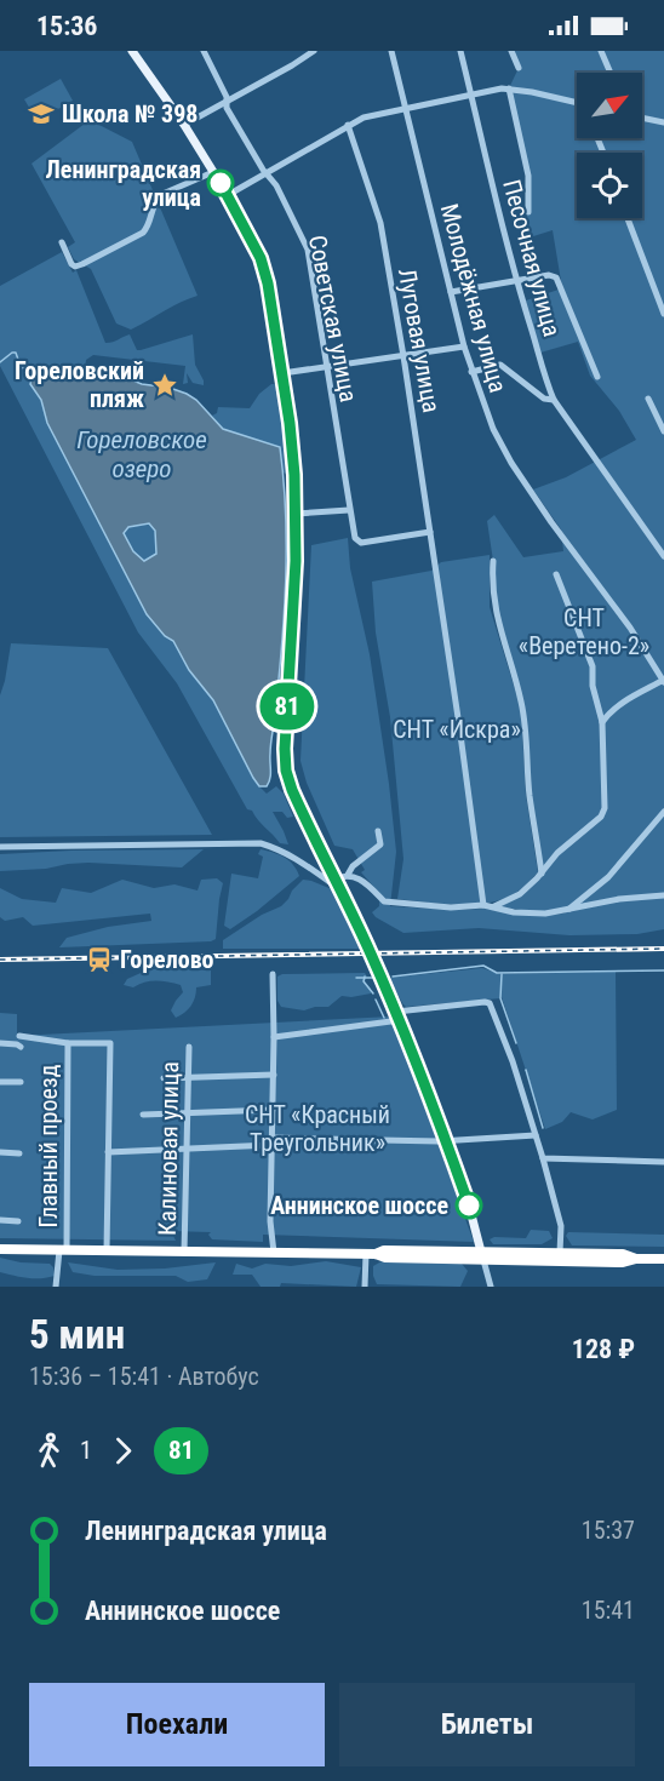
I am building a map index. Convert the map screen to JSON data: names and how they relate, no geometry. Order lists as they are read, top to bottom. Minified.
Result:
{"streets":{"street":["Песочная улица","Молодёжная улица","Советская улица","Луговая улица","Главный проезд","Калиновая улица"]},"crossings":[["Советская улица","Луговая улица"]],"water":["Гореловское озеро"],"parks":["СНТ «Веретено-2»","СНТ «Искра»","СНТ «Красный Треугольник»"],"places":{"school or university":["Школа № 398"],"other":["Ленинградская улица","Аннинское шоссе"],"place":["Гореловский пляж"],"station":["Горелово"]},"lines":["bus line 81"],"north":"top right","page":{"status":"15:36","on_map":"81","heading":["5 мин","15:36 – 15:41 · Автобус","128 ₽"],"legs":["1","81"],"list":[{"name":"Ленинградская улица","value":"15:37"},{"name":"Аннинское шоссе","value":"15:41"}],"buttons":["Поехали","Билеты"]}}
